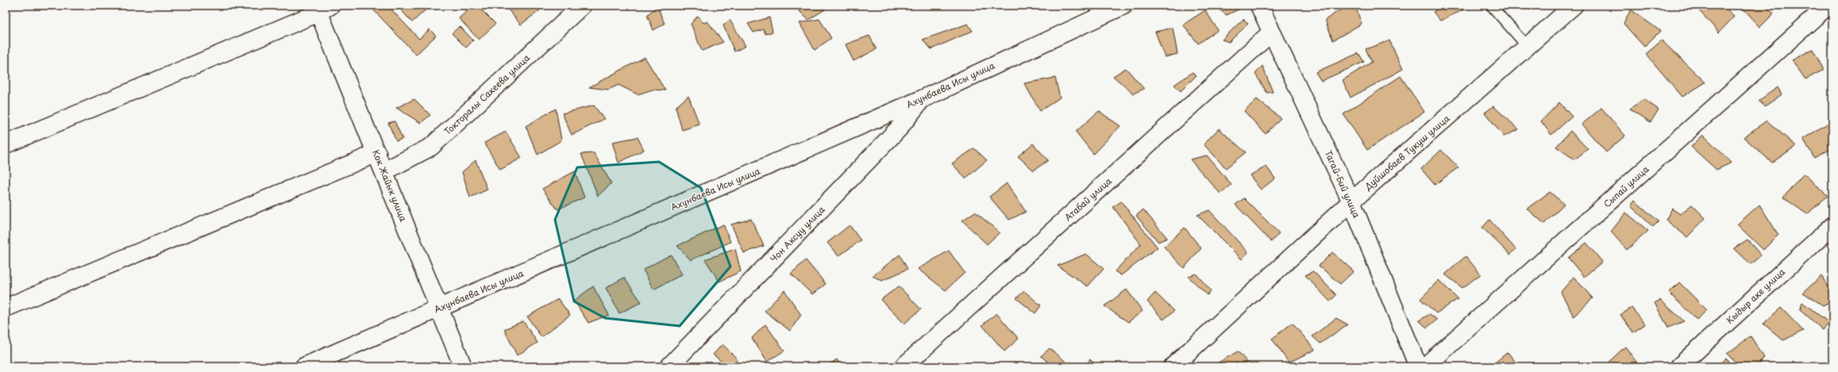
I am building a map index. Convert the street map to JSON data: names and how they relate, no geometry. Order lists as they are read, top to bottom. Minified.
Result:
{"streets":{"street":["Ахунбаева Исы улица","Токторалы Сакеева улица","Дуйшобаев Тукуш улица","Тагай-Бий улица","Кок Жайык улица","Сыпай улица","Атабай улица","Чон Аксуу улица","Кыдыр аке улица"]},"crossings":[["Ахунбаева Исы улица","Кок Жайык улица"],["Ахунбаева Исы улица","Чон Аксуу улица"],["Токторалы Сакеева улица","Кок Жайык улица"],["Дуйшобаев Тукуш улица","Тагай-Бий улица"],["Тагай-Бий улица","Атабай улица"]]}
